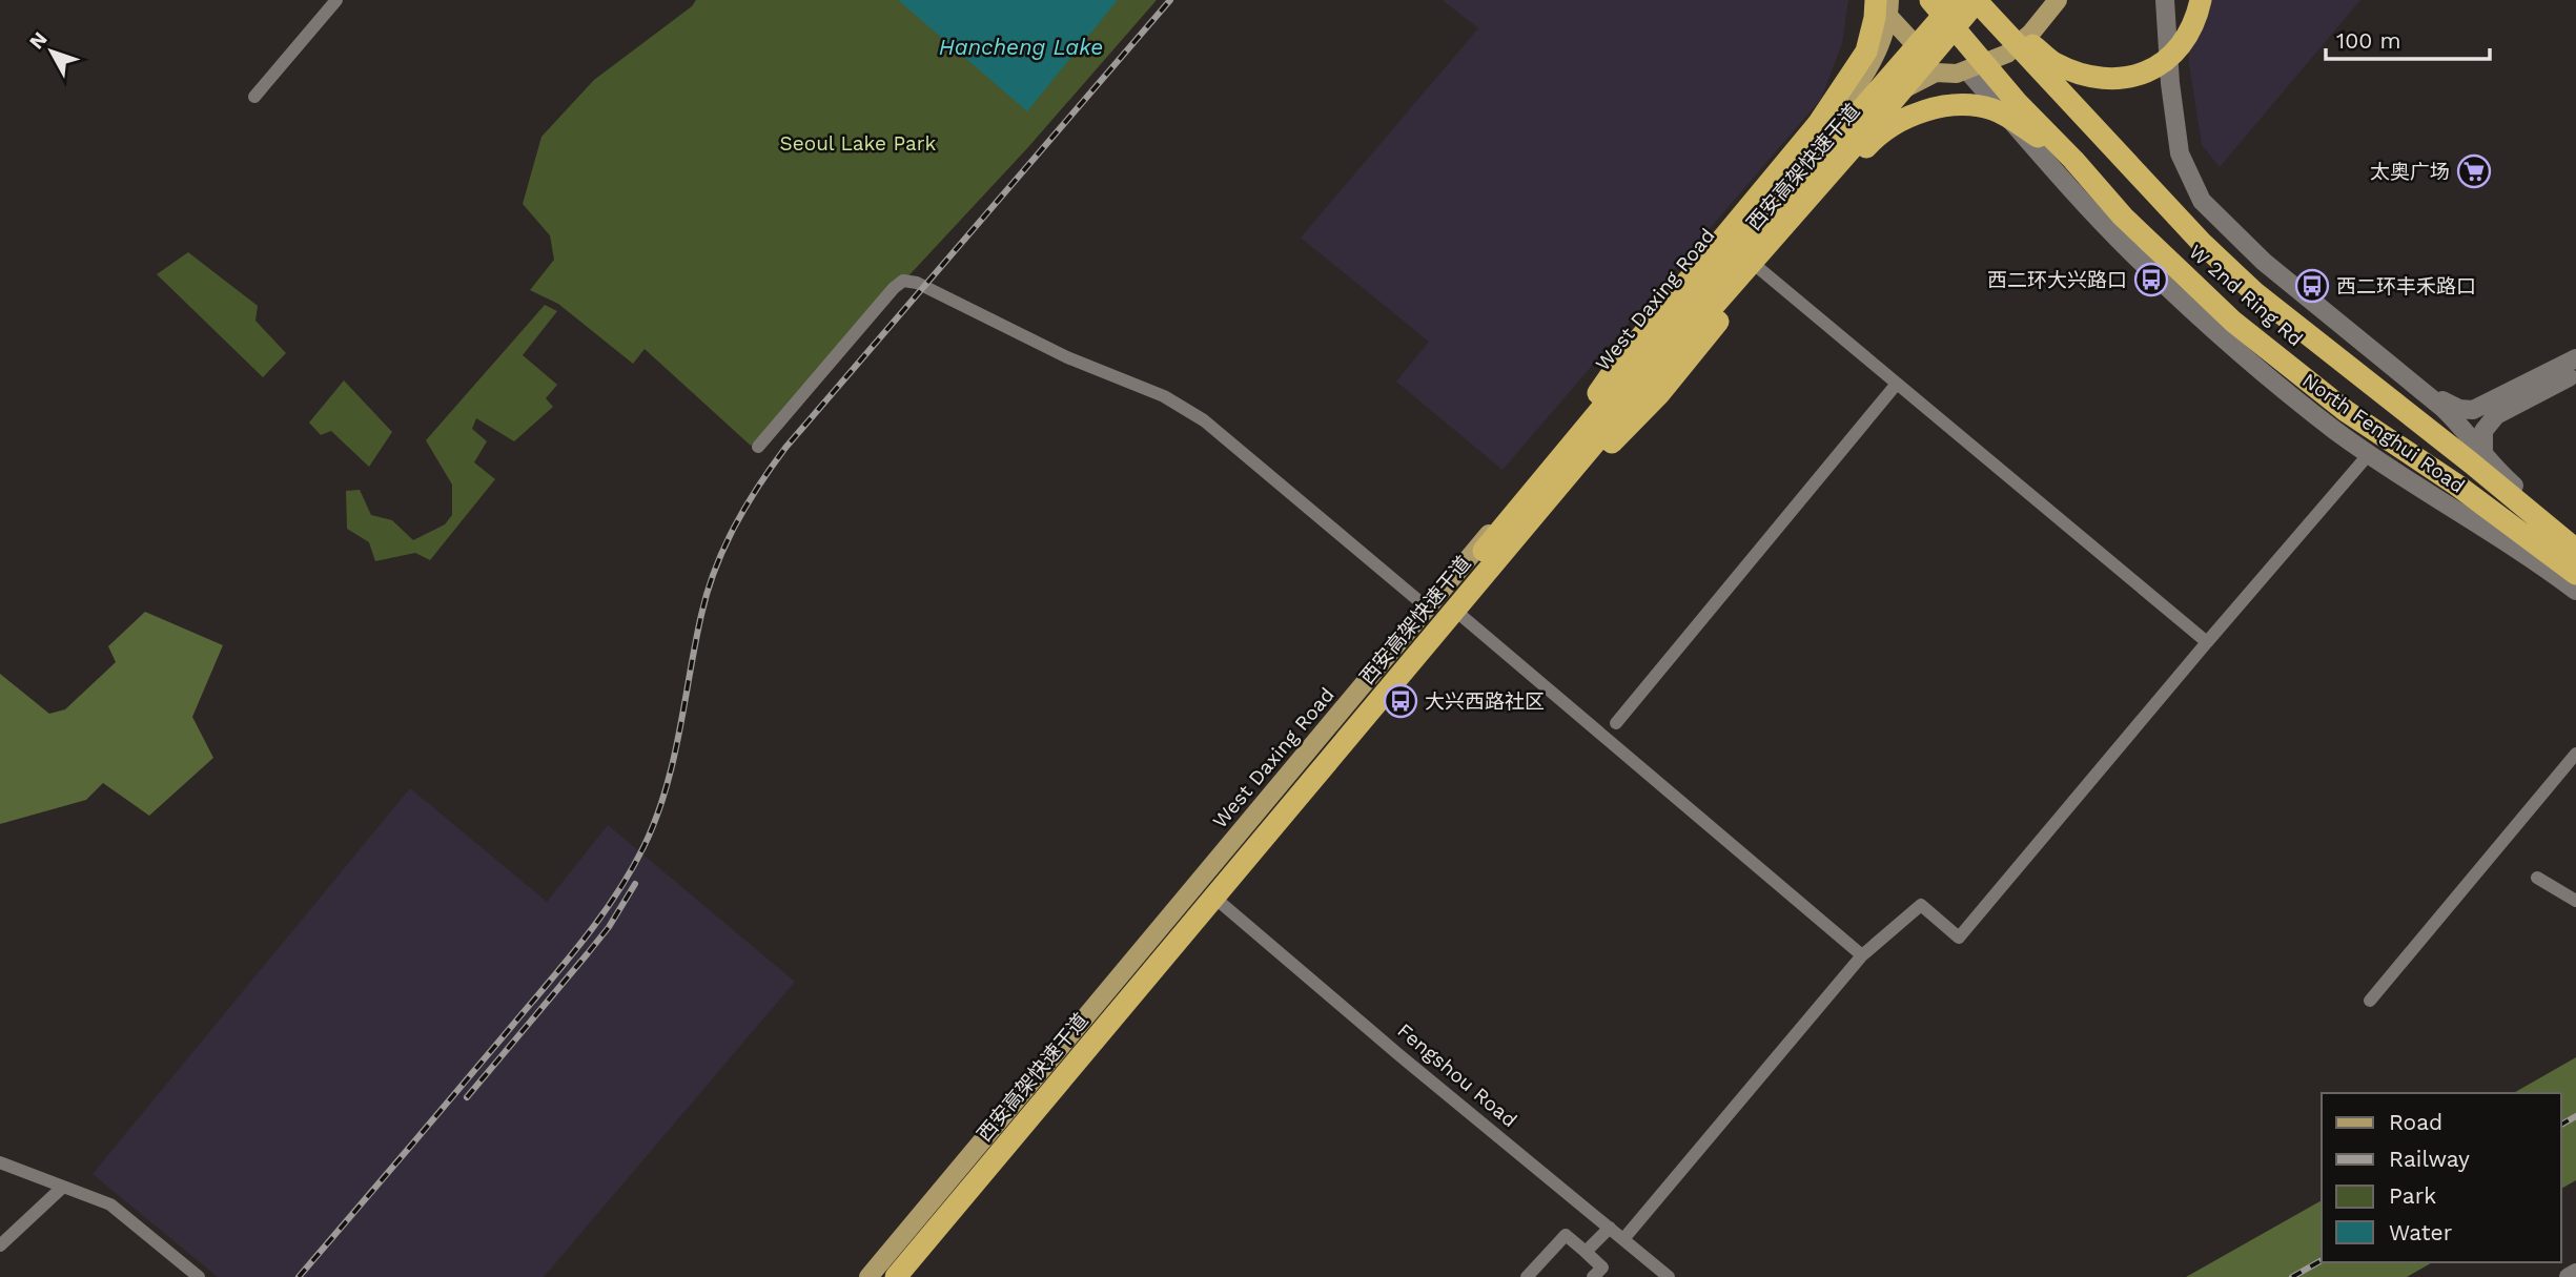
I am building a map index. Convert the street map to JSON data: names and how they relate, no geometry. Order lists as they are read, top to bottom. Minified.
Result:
{"streets":{"highway":["西安高架快速干道","W 2nd Ring Rd"],"main road":["West Daxing Road","North Fenghui Road"],"street":["Fengshou Road"]},"crossings":[["西安高架快速干道","W 2nd Ring Rd"],["W 2nd Ring Rd","North Fenghui Road"]],"water":["Hancheng Lake"],"parks":["Seoul Lake Park"],"places":{"supermarket":["太奥广场"],"bus stop":["西二环大兴路口","西二环丰禾路口","大兴西路社区"]},"legend":["Road","Railway","Park","Water"],"scale_bar":"100 m","north":"top left"}
